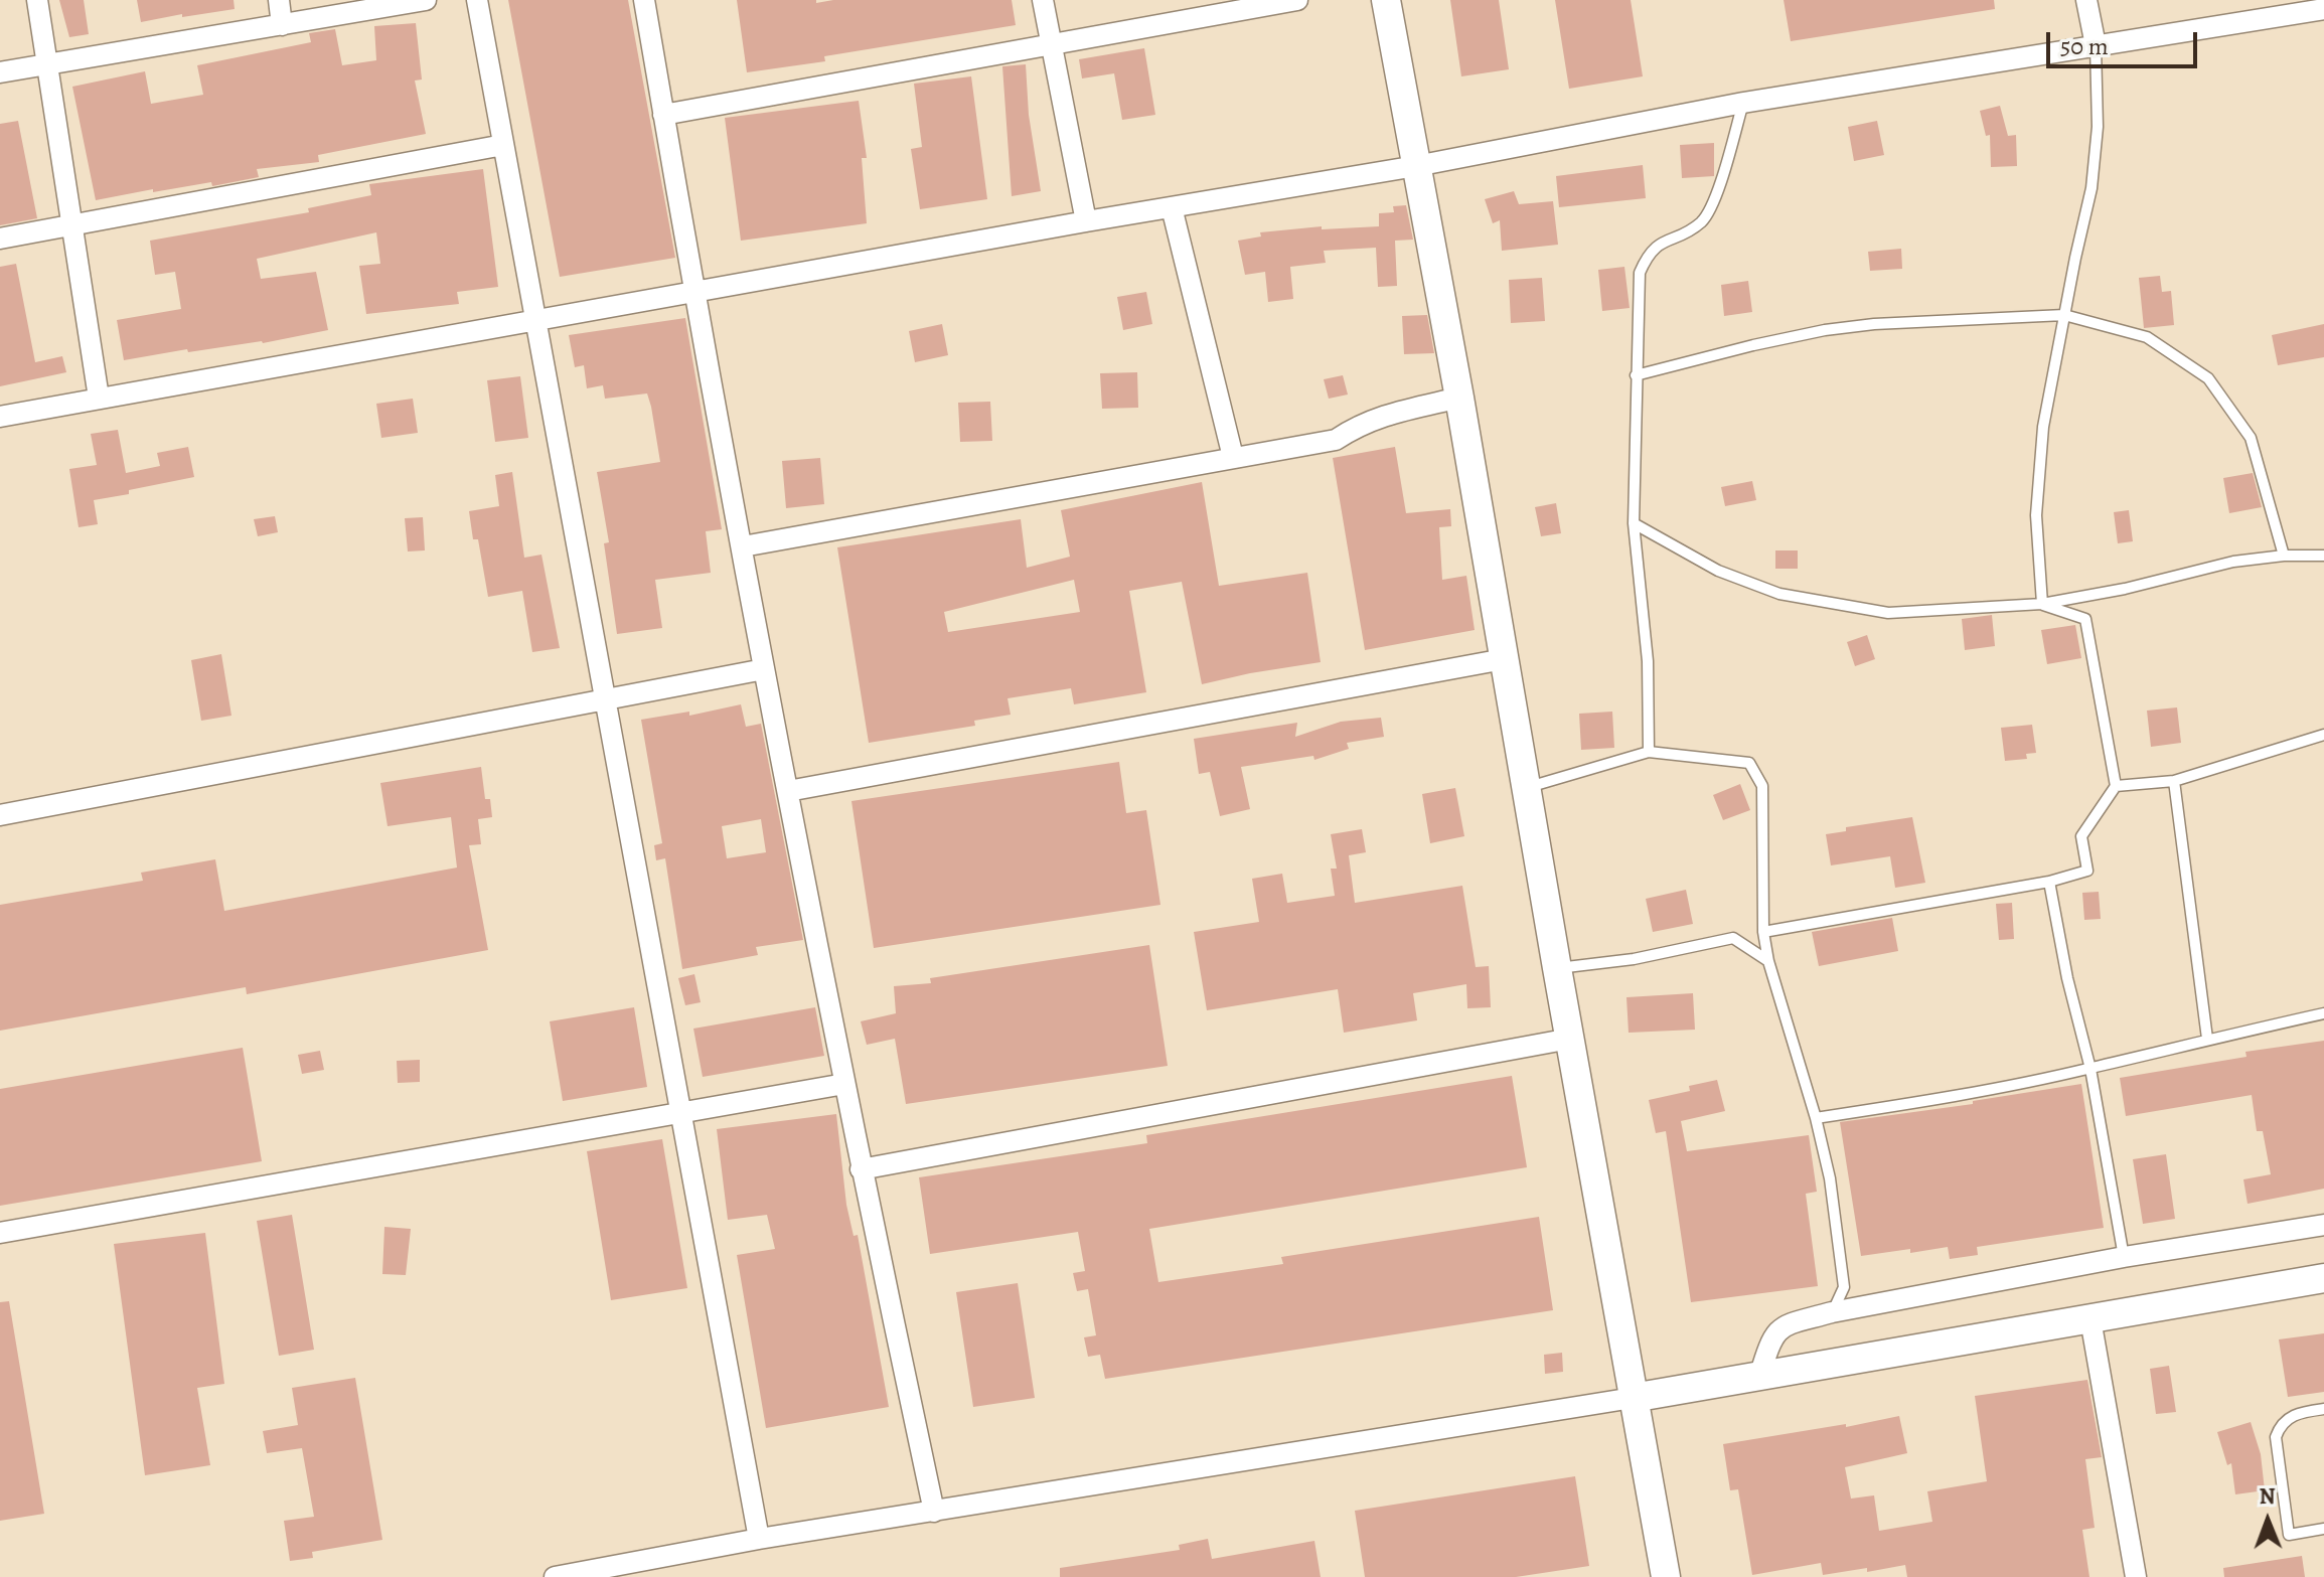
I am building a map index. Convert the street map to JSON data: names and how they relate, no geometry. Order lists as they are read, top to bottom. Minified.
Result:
{"scale_bar":"50 m","north":"top"}
